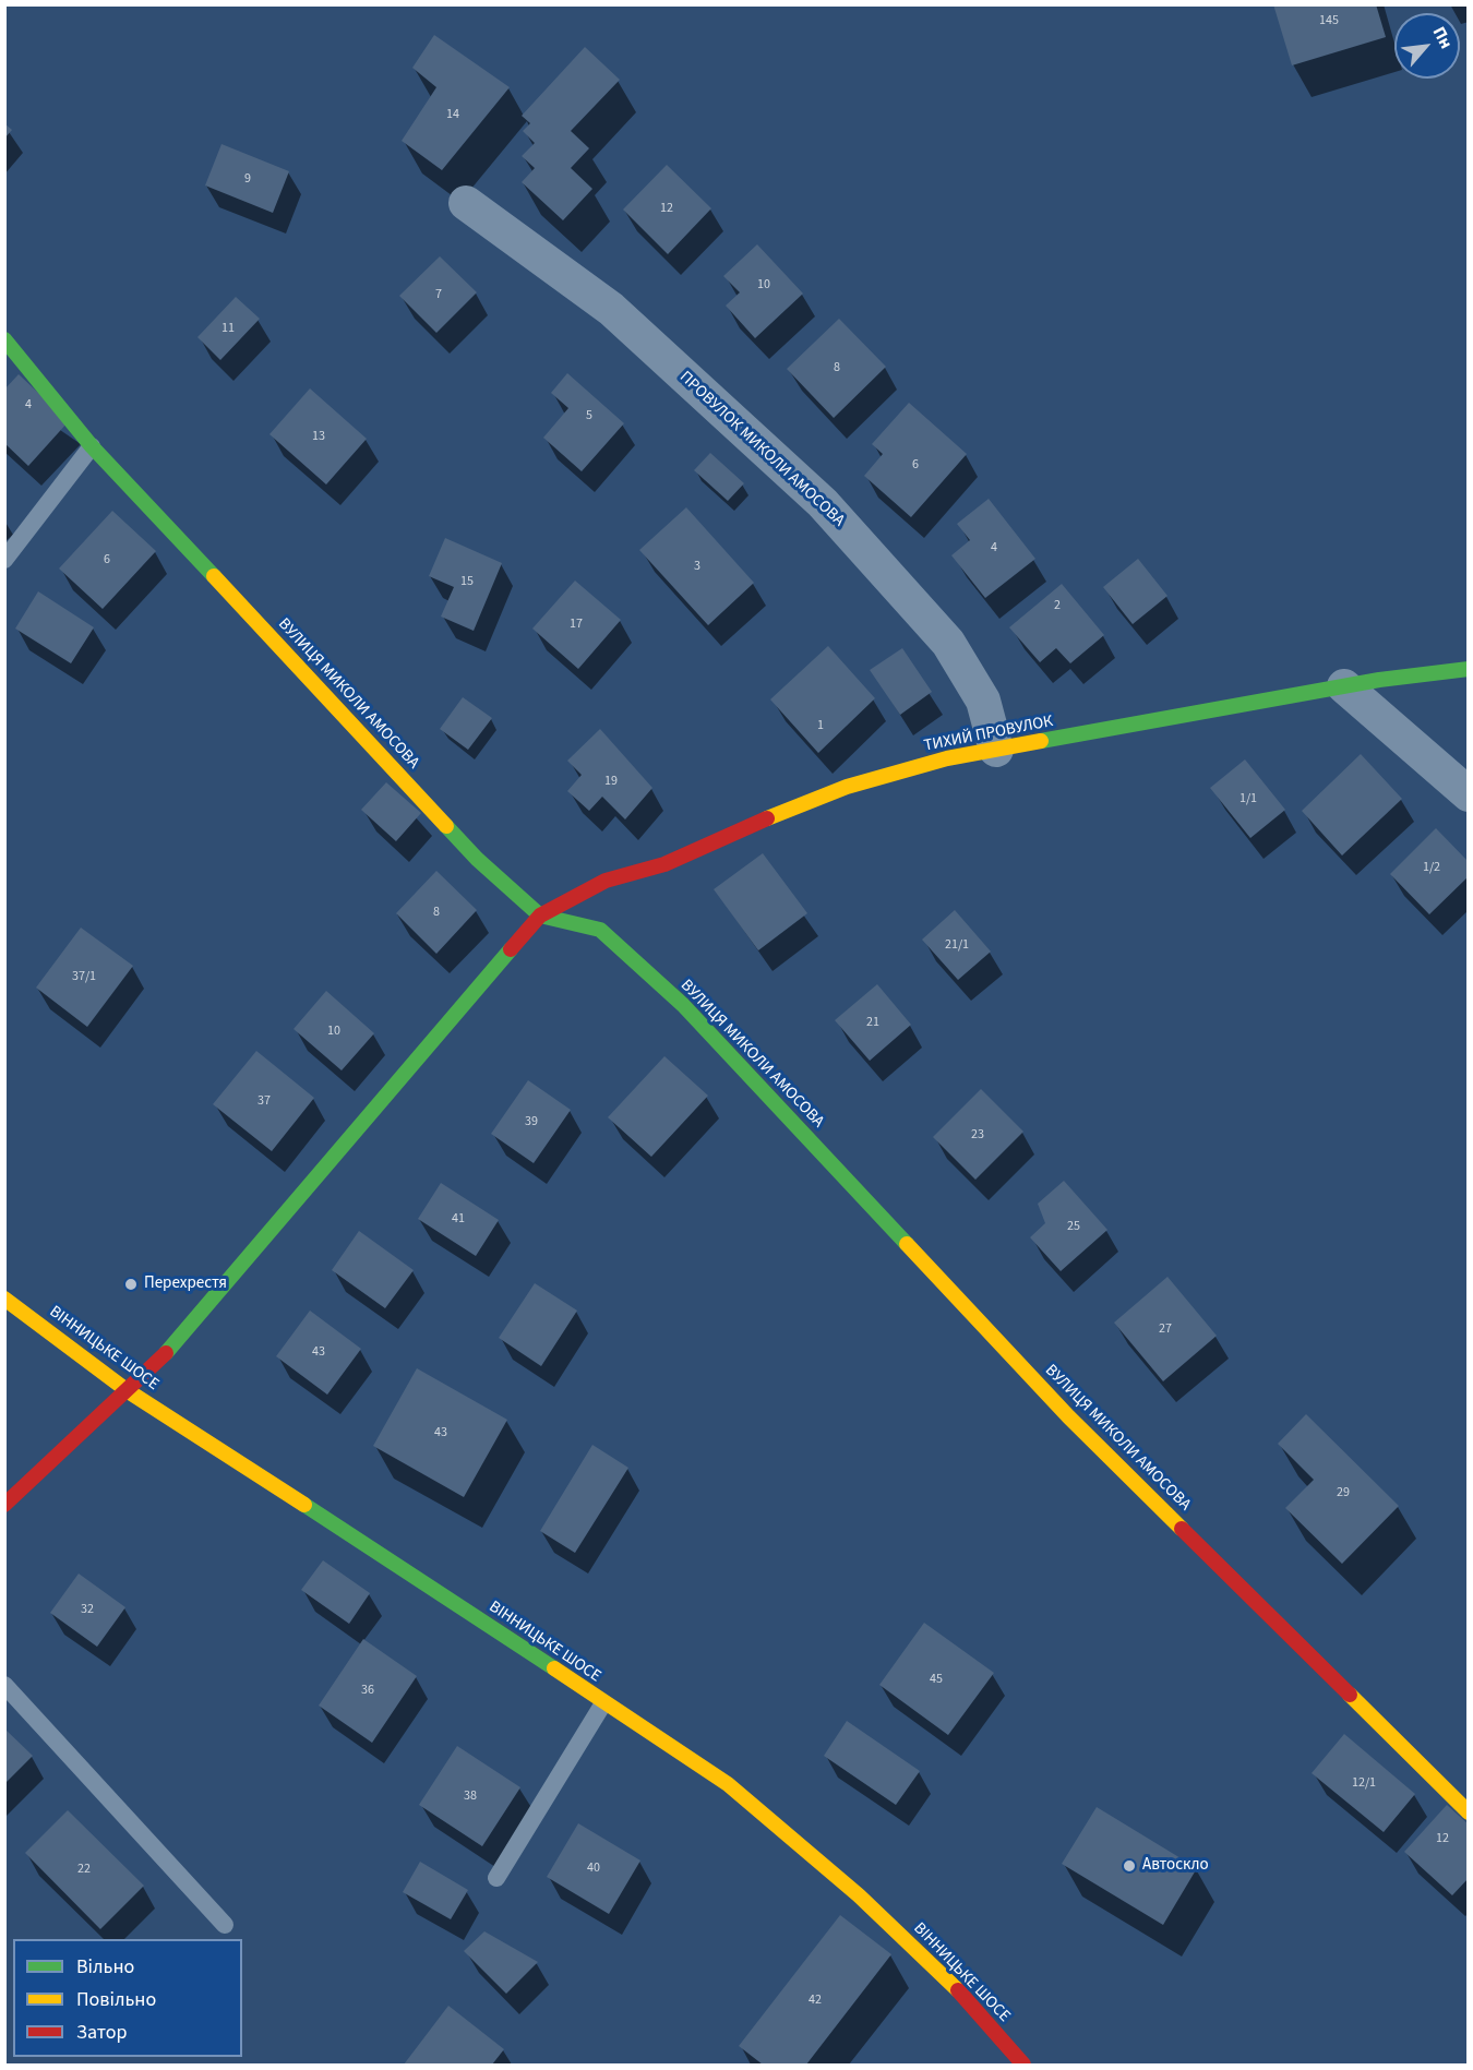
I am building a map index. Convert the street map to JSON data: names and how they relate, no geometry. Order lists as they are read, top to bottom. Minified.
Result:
{"streets":{"street":["ПРОВУЛОК МИКОЛИ АМОСОВА","ВУЛИЦЯ МИКОЛИ АМОСОВА","ТИХИЙ ПРОВУЛОК","ВІННИЦЬКЕ ШОСЕ"]},"crossings":[["ПРОВУЛОК МИКОЛИ АМОСОВА","ТИХИЙ ПРОВУЛОК"],["ВУЛИЦЯ МИКОЛИ АМОСОВА","ТИХИЙ ПРОВУЛОК"]],"places":["Перехрестя","Автоскло"],"house_numbers":["145","14","9","12","10","7","11","8","4","5","13","6","4","6","3","15","2","17","1","19","1/1","1/2","8","21/1","37/1","21","10","37","39","23","41","25","27","43","43","29","32","45","36","12/1","38","12","40","22","42"],"legend":["Вільно","Повільно","Затор"],"north":"top right"}
